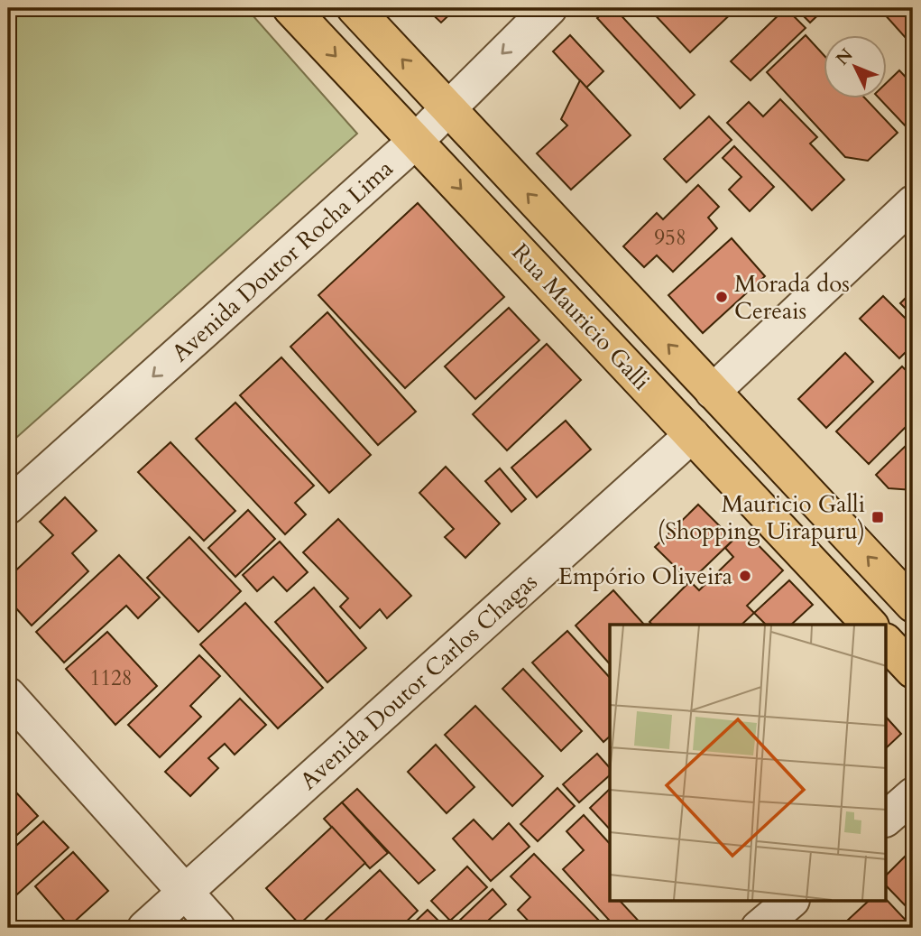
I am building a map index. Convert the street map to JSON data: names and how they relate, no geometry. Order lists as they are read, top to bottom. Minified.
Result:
{"streets":{"main road":["Rua Mauricio Galli"],"street":["Avenida Doutor Rocha Lima","Avenida Doutor Carlos Chagas"]},"crossings":[["Avenida Doutor Rocha Lima","Rua Mauricio Galli"],["Rua Mauricio Galli","Avenida Doutor Carlos Chagas"]],"one_way":["Avenida Doutor Rocha Lima"],"places":{"other":["Morada dos Cereais","Empório Oliveira"],"transit":["Mauricio Galli (Shopping Uirapuru)"]},"house_numbers":["958","1128"],"north":"top left"}
